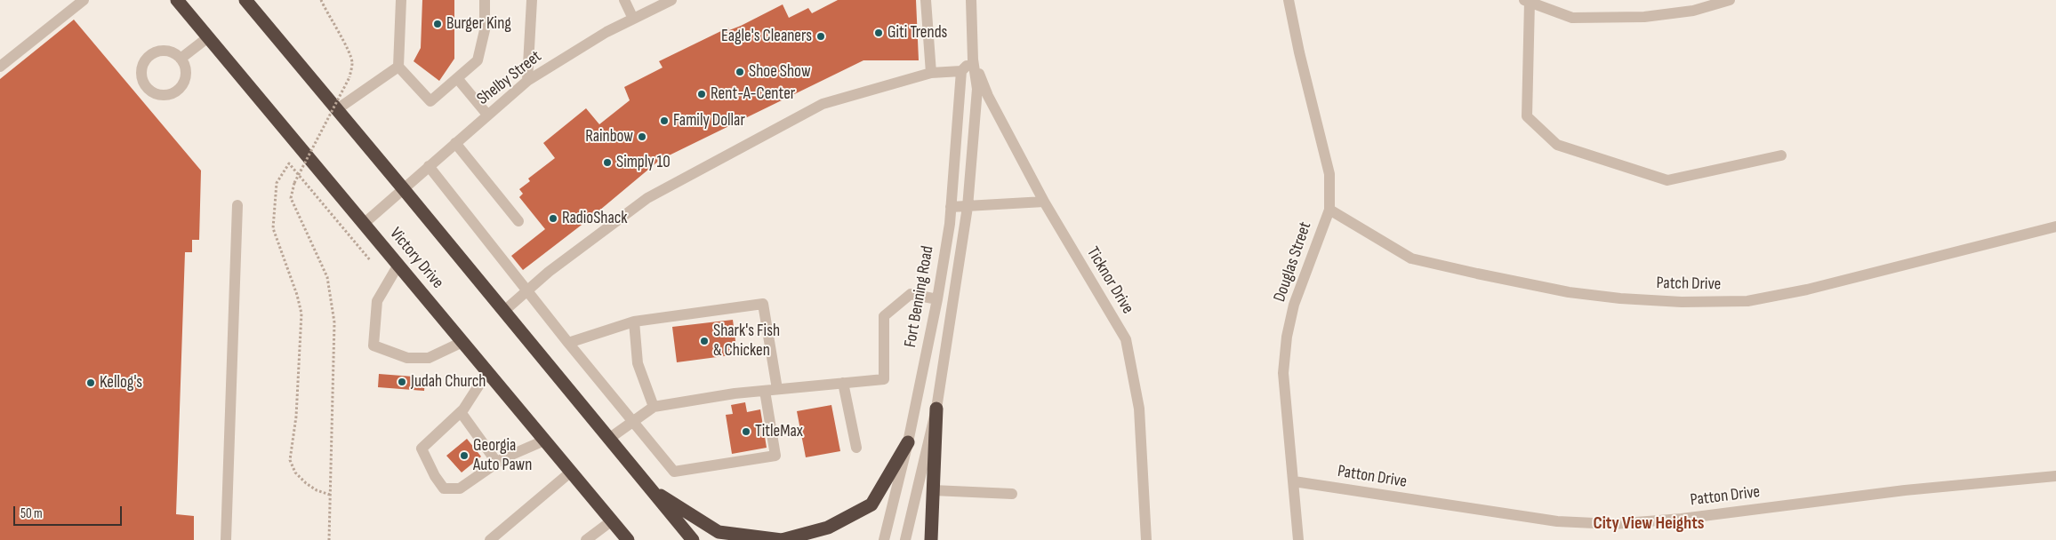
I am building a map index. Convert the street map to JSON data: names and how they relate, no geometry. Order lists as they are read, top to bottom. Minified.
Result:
{"streets":{"highway":["Victory Drive"],"street":["Shelby Street","Douglas Street","Ticknor Drive","Patch Drive","Fort Benning Road","Patton Drive"]},"crossings":[["Shelby Street","Victory Drive"],["Douglas Street","Patch Drive"],["Douglas Street","Patton Drive"],["Ticknor Drive","Fort Benning Road"]],"districts":["City View Heights"],"places":["Burger King","Giti Trends","Eagle's Cleaners","Shoe Show","Rent-A-Center","Family Dollar","Rainbow","Simply 10","RadioShack","Shark's Fish & Chicken","Judah Church","Kellog's","TitleMax","Georgia Auto Pawn"],"scale_bar":"50 m"}
